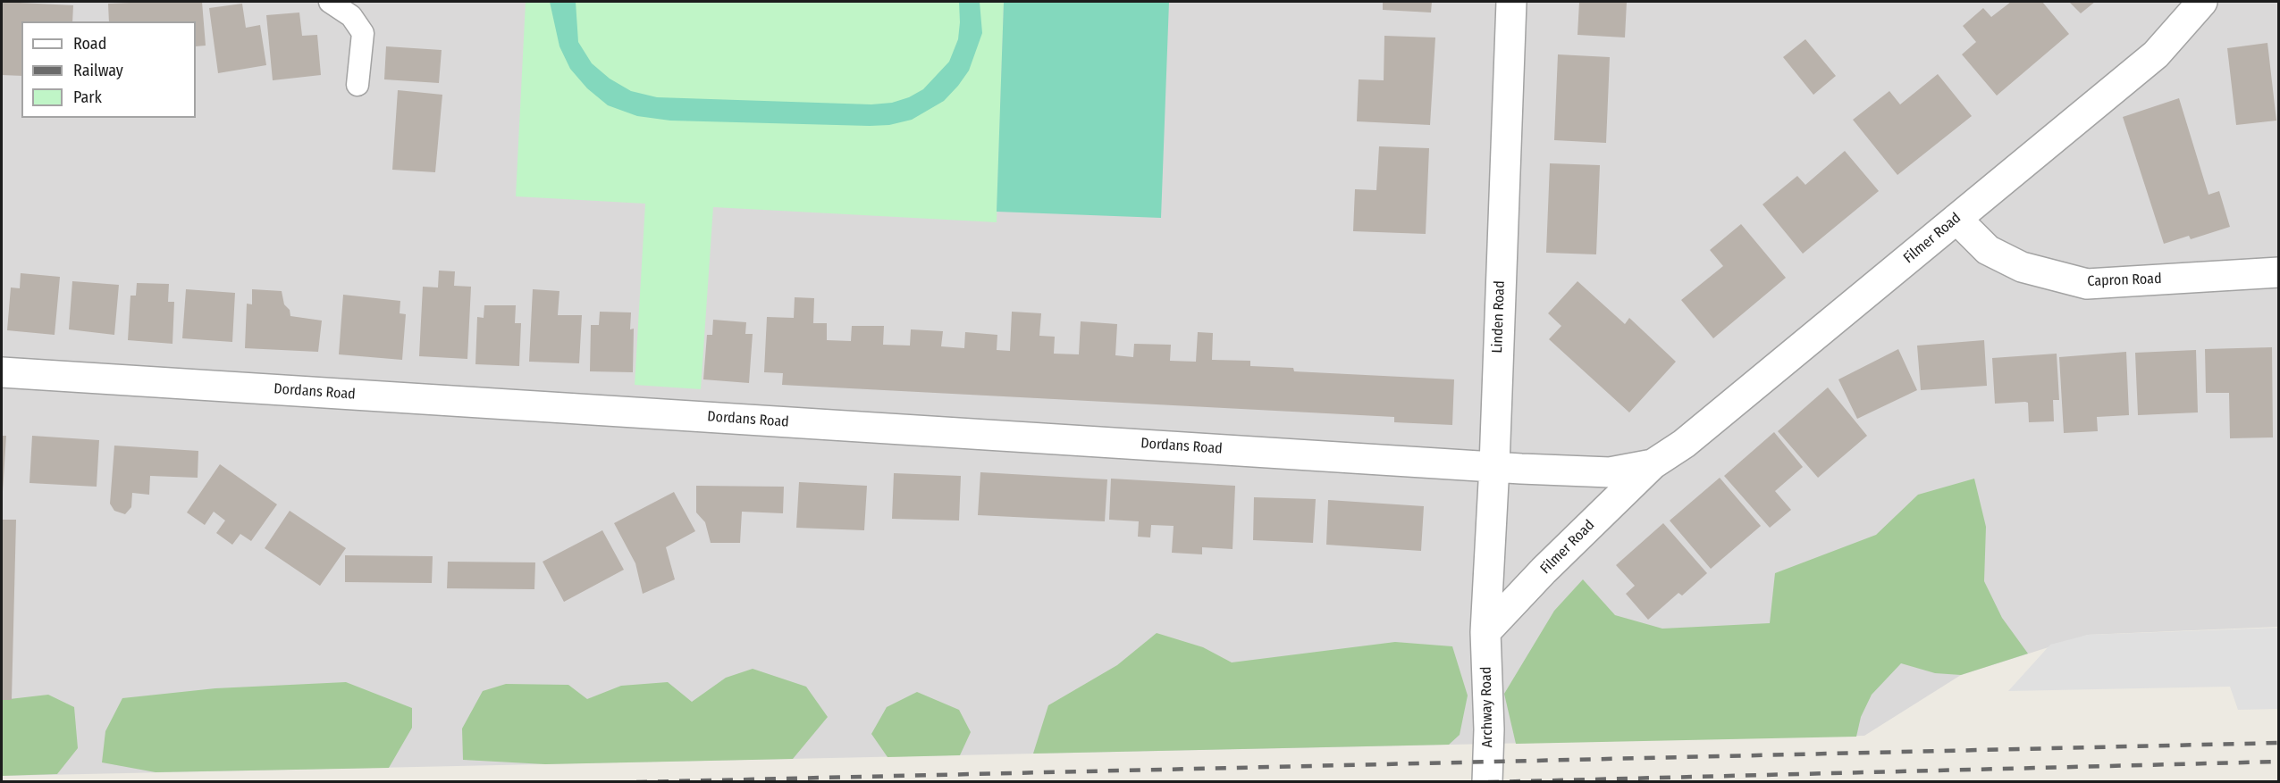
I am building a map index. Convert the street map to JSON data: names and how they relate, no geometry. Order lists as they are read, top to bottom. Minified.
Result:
{"streets":{"street":["Filmer Road","Capron Road","Linden Road","Dordans Road","Archway Road"]},"crossings":[["Filmer Road","Capron Road"],["Filmer Road","Linden Road"],["Filmer Road","Dordans Road"],["Filmer Road","Archway Road"],["Linden Road","Dordans Road"],["Linden Road","Archway Road"]],"legend":["Road","Railway","Park"]}
